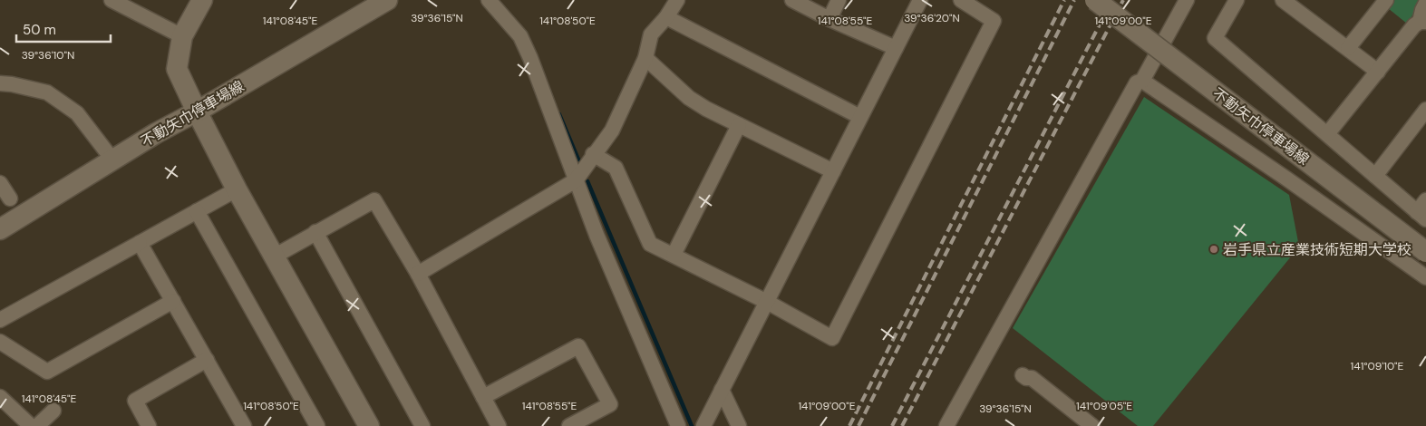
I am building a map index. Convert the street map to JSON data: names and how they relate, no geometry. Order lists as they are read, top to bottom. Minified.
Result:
{"streets":{"main road":["不動矢巾停車場線"]},"places":["岩手県立産業技術短期大学校"],"scale_bar":"50 m","coordinates":["39°36'20\"N","39°36'15\"N","141°08'45\"E","141°08'50\"E","141°08'55\"E","141°09'00\"E","39°36'10\"N","141°09'10\"E","141°09'05\"E"]}
